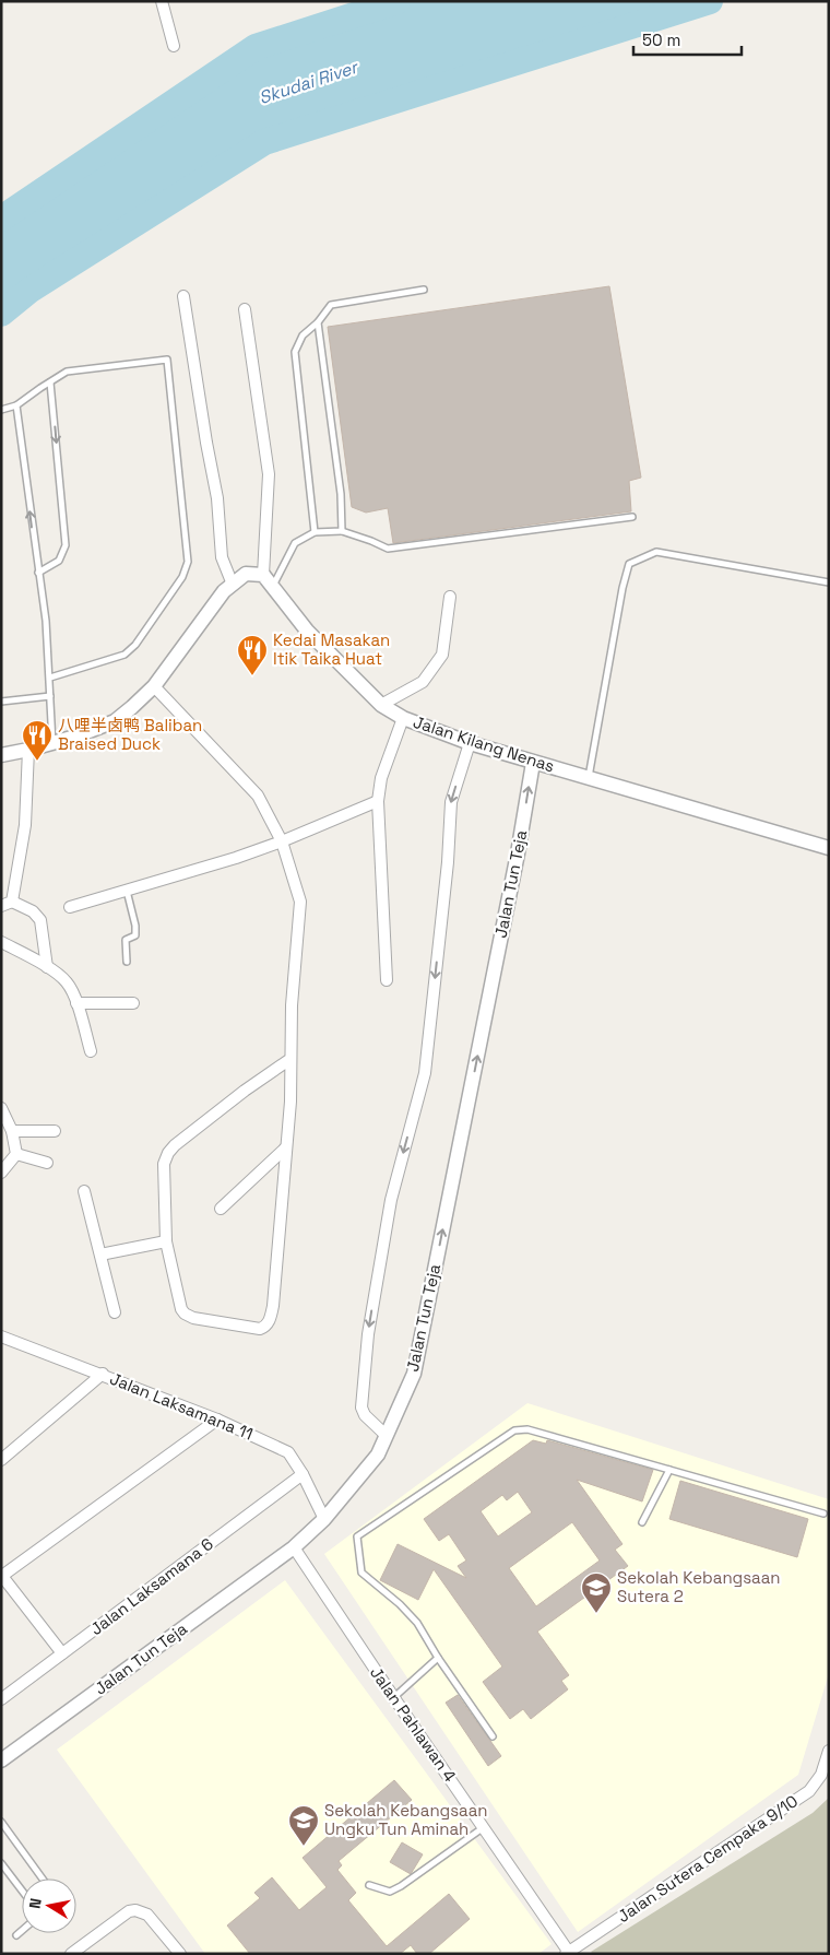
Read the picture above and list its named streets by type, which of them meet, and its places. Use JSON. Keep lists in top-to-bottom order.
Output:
{
  "streets": {
    "street": [
      "Jalan Kilang Nenas",
      "Jalan Tun Teja",
      "Jalan Laksamana 11",
      "Jalan Laksamana 6",
      "Jalan Pahlawan 4",
      "Jalan Sutera Cempaka 9/10"
    ]
  },
  "crossings": [
    ["Jalan Kilang Nenas", "Jalan Tun Teja"],
    ["Jalan Tun Teja", "Jalan Laksamana 11"],
    ["Jalan Tun Teja", "Jalan Pahlawan 4"],
    ["Jalan Laksamana 11", "Jalan Laksamana 6"],
    ["Jalan Pahlawan 4", "Jalan Sutera Cempaka 9/10"]
  ],
  "water": ["Skudai River"],
  "places": {
    "restaurant": ["Kedai Masakan Itik Taika Huat", "八哩半卤鸭 Baliban Braised Duck"],
    "school or university": ["Sekolah Kebangsaan Sutera 2", "Sekolah Kebangsaan Ungku Tun Aminah"]
  },
  "scale_bar": "50 m",
  "north": "left"
}
